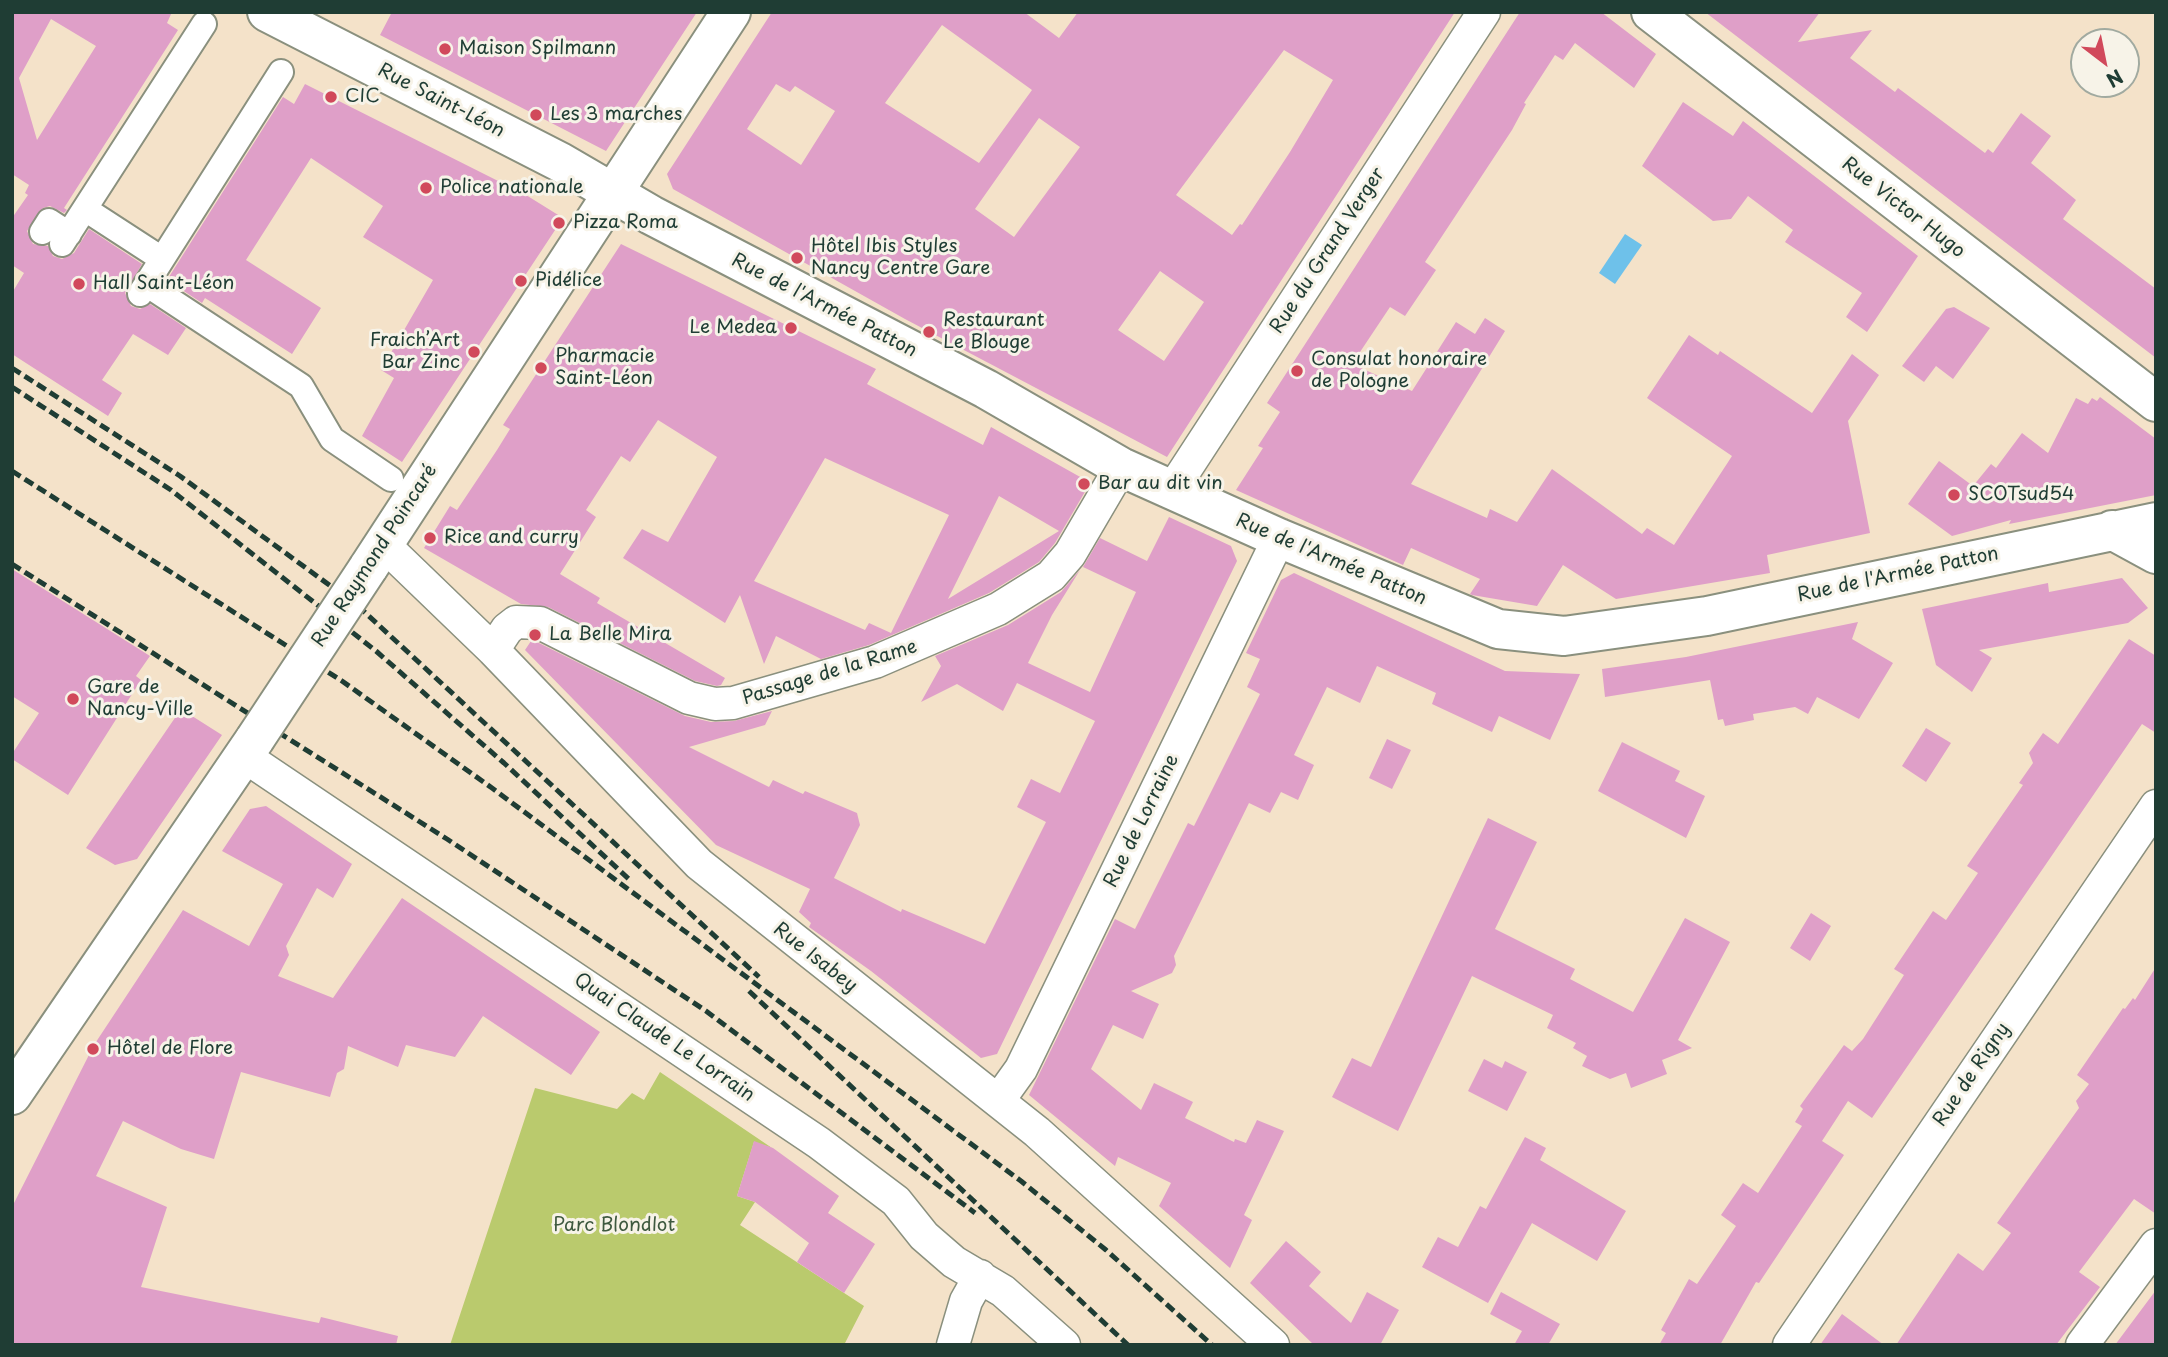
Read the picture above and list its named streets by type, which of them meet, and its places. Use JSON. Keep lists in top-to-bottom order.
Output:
{
  "streets": {
    "main road": [
      "Rue Saint-Léon",
      "Rue Victor Hugo",
      "Rue de l'Armée Patton",
      "Rue Raymond Poincaré"
    ],
    "street": [
      "Rue du Grand Verger",
      "Passage de la Rame",
      "Rue de Lorraine",
      "Rue Isabey",
      "Quai Claude Le Lorrain",
      "Rue de Rigny"
    ]
  },
  "crossings": [
    ["Rue Saint-Léon", "Rue de l'Armée Patton"],
    ["Rue Saint-Léon", "Rue Raymond Poincaré"],
    ["Rue du Grand Verger", "Rue de l'Armée Patton"],
    ["Rue de l'Armée Patton", "Rue Raymond Poincaré"],
    ["Rue de l'Armée Patton", "Passage de la Rame"],
    ["Rue de l'Armée Patton", "Rue de Lorraine"],
    ["Rue Raymond Poincaré", "Rue Isabey"],
    ["Rue Raymond Poincaré", "Quai Claude Le Lorrain"],
    ["Passage de la Rame", "Rue Isabey"],
    ["Rue de Lorraine", "Rue Isabey"]
  ],
  "parks": ["Parc Blondlot"],
  "places": [
    "Maison Spilmann",
    "CIC",
    "Les 3 marches",
    "Police nationale",
    "Pizza Roma",
    "Hôtel Ibis Styles Nancy Centre Gare",
    "Pidélice",
    "Hall Saint-Léon",
    "Le Medea",
    "Restaurant Le Blouge",
    "Fraich’Art Bar Zinc",
    "Pharmacie Saint-Léon",
    "Consulat honoraire de Pologne",
    "Bar au dit vin",
    "SCOTsud54",
    "Rice and curry",
    "La Belle Mira",
    "Gare de Nancy-Ville",
    "Hôtel de Flore"
  ],
  "north": "bottom right"
}
